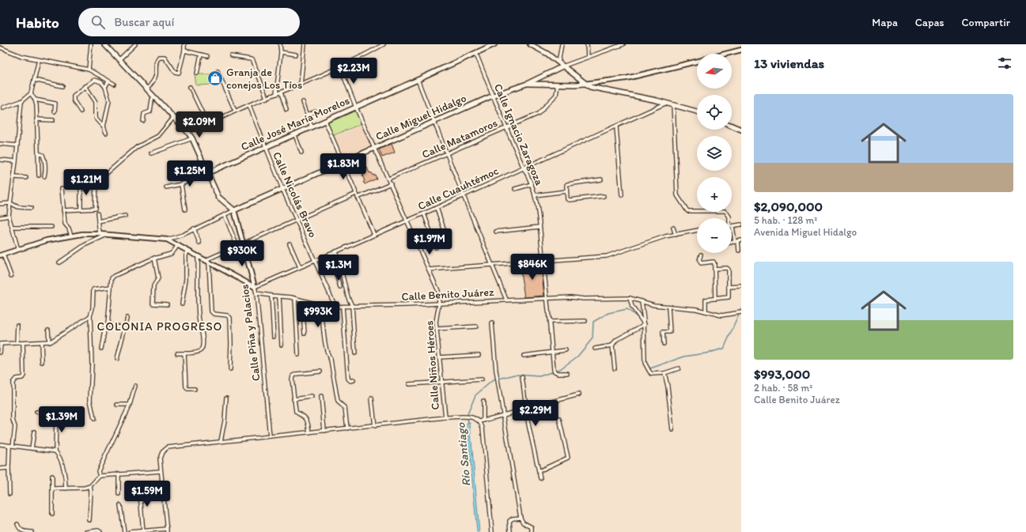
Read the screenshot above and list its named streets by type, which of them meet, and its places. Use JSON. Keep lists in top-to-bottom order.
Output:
{
  "streets": {
    "main road": ["Calle Miguel Hidalgo", "Calle José María Morelos"],
    "street": [
      "Calle Ignacio Zaragoza",
      "Calle Matamoros",
      "Calle Cuauhtémoc",
      "Calle Nicolás Bravo",
      "Calle Benito Juárez",
      "Calle Piña y Palacios",
      "Calle Niños Héroes"
    ]
  },
  "crossings": [
    ["Calle Miguel Hidalgo", "Calle Ignacio Zaragoza"],
    ["Calle Miguel Hidalgo", "Calle Matamoros"],
    ["Calle Miguel Hidalgo", "Calle Nicolás Bravo"],
    ["Calle Miguel Hidalgo", "Calle Piña y Palacios"],
    ["Calle Miguel Hidalgo", "Calle Niños Héroes"],
    ["Calle José María Morelos", "Calle Ignacio Zaragoza"],
    ["Calle José María Morelos", "Calle Nicolás Bravo"],
    ["Calle José María Morelos", "Calle Niños Héroes"],
    ["Calle Ignacio Zaragoza", "Calle Matamoros"],
    ["Calle Ignacio Zaragoza", "Calle Cuauhtémoc"],
    ["Calle Ignacio Zaragoza", "Calle Benito Juárez"],
    ["Calle Matamoros", "Calle Niños Héroes"],
    ["Calle Cuauhtémoc", "Calle Nicolás Bravo"],
    ["Calle Cuauhtémoc", "Calle Piña y Palacios"],
    ["Calle Cuauhtémoc", "Calle Niños Héroes"],
    ["Calle Nicolás Bravo", "Calle Benito Juárez"],
    ["Calle Benito Juárez", "Calle Piña y Palacios"],
    ["Calle Benito Juárez", "Calle Niños Héroes"]
  ],
  "districts": ["COLONIA PROGRESO"],
  "water": ["Río Santiago"],
  "places": {
    "shop": ["Granja de conejos Los Tíos"]
  },
  "north": "left",
  "page": {
    "header": "Habito",
    "search": "Buscar aquí",
    "nav": ["Mapa", "Capas", "Compartir"],
    "heading": "13 viviendas",
    "map_buttons": ["+", "−"],
    "price": [
      "$2.23M",
      "$2.09M",
      "$1.83M",
      "$1.25M",
      "$1.21M",
      "$1.97M",
      "$930K",
      "$846K",
      "$1.3M",
      "$993K",
      "$2.29M",
      "$1.39M",
      "$1.59M"
    ],
    "list": [
      {
        "name": "$2,090,000",
        "note": "5 hab. · 128 m² · Avenida Miguel Hidalgo"
      },
      {
        "name": "$993,000",
        "note": "2 hab. · 58 m² · Calle Benito Juárez"
      }
    ]
  }
}
